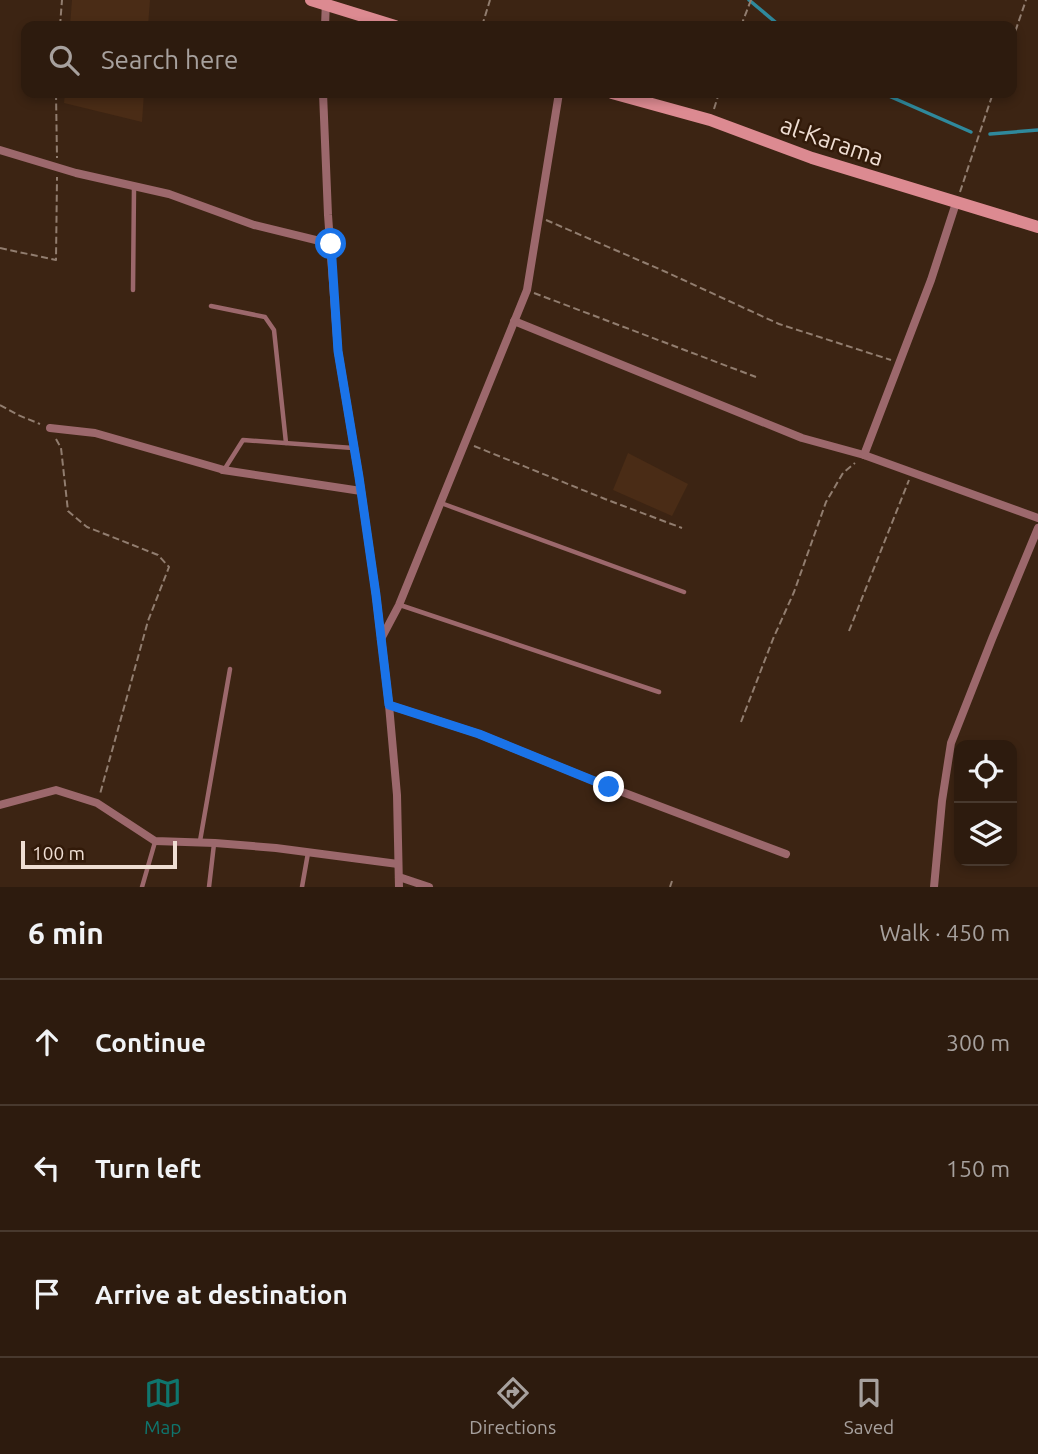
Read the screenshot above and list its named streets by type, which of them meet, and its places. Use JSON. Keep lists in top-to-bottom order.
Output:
{
  "streets": {
    "main road": ["al-Karama"]
  },
  "scale_bar": "100 m",
  "page": {
    "search": "Search here",
    "scale": "100 m",
    "heading": ["6 min", "Walk · 450 m"],
    "list": [
      ["Continue", "300 m"],
      ["Turn left", "150 m"],
      "Arrive at destination"
    ],
    "nav": ["Map", "Directions", "Saved"]
  }
}
